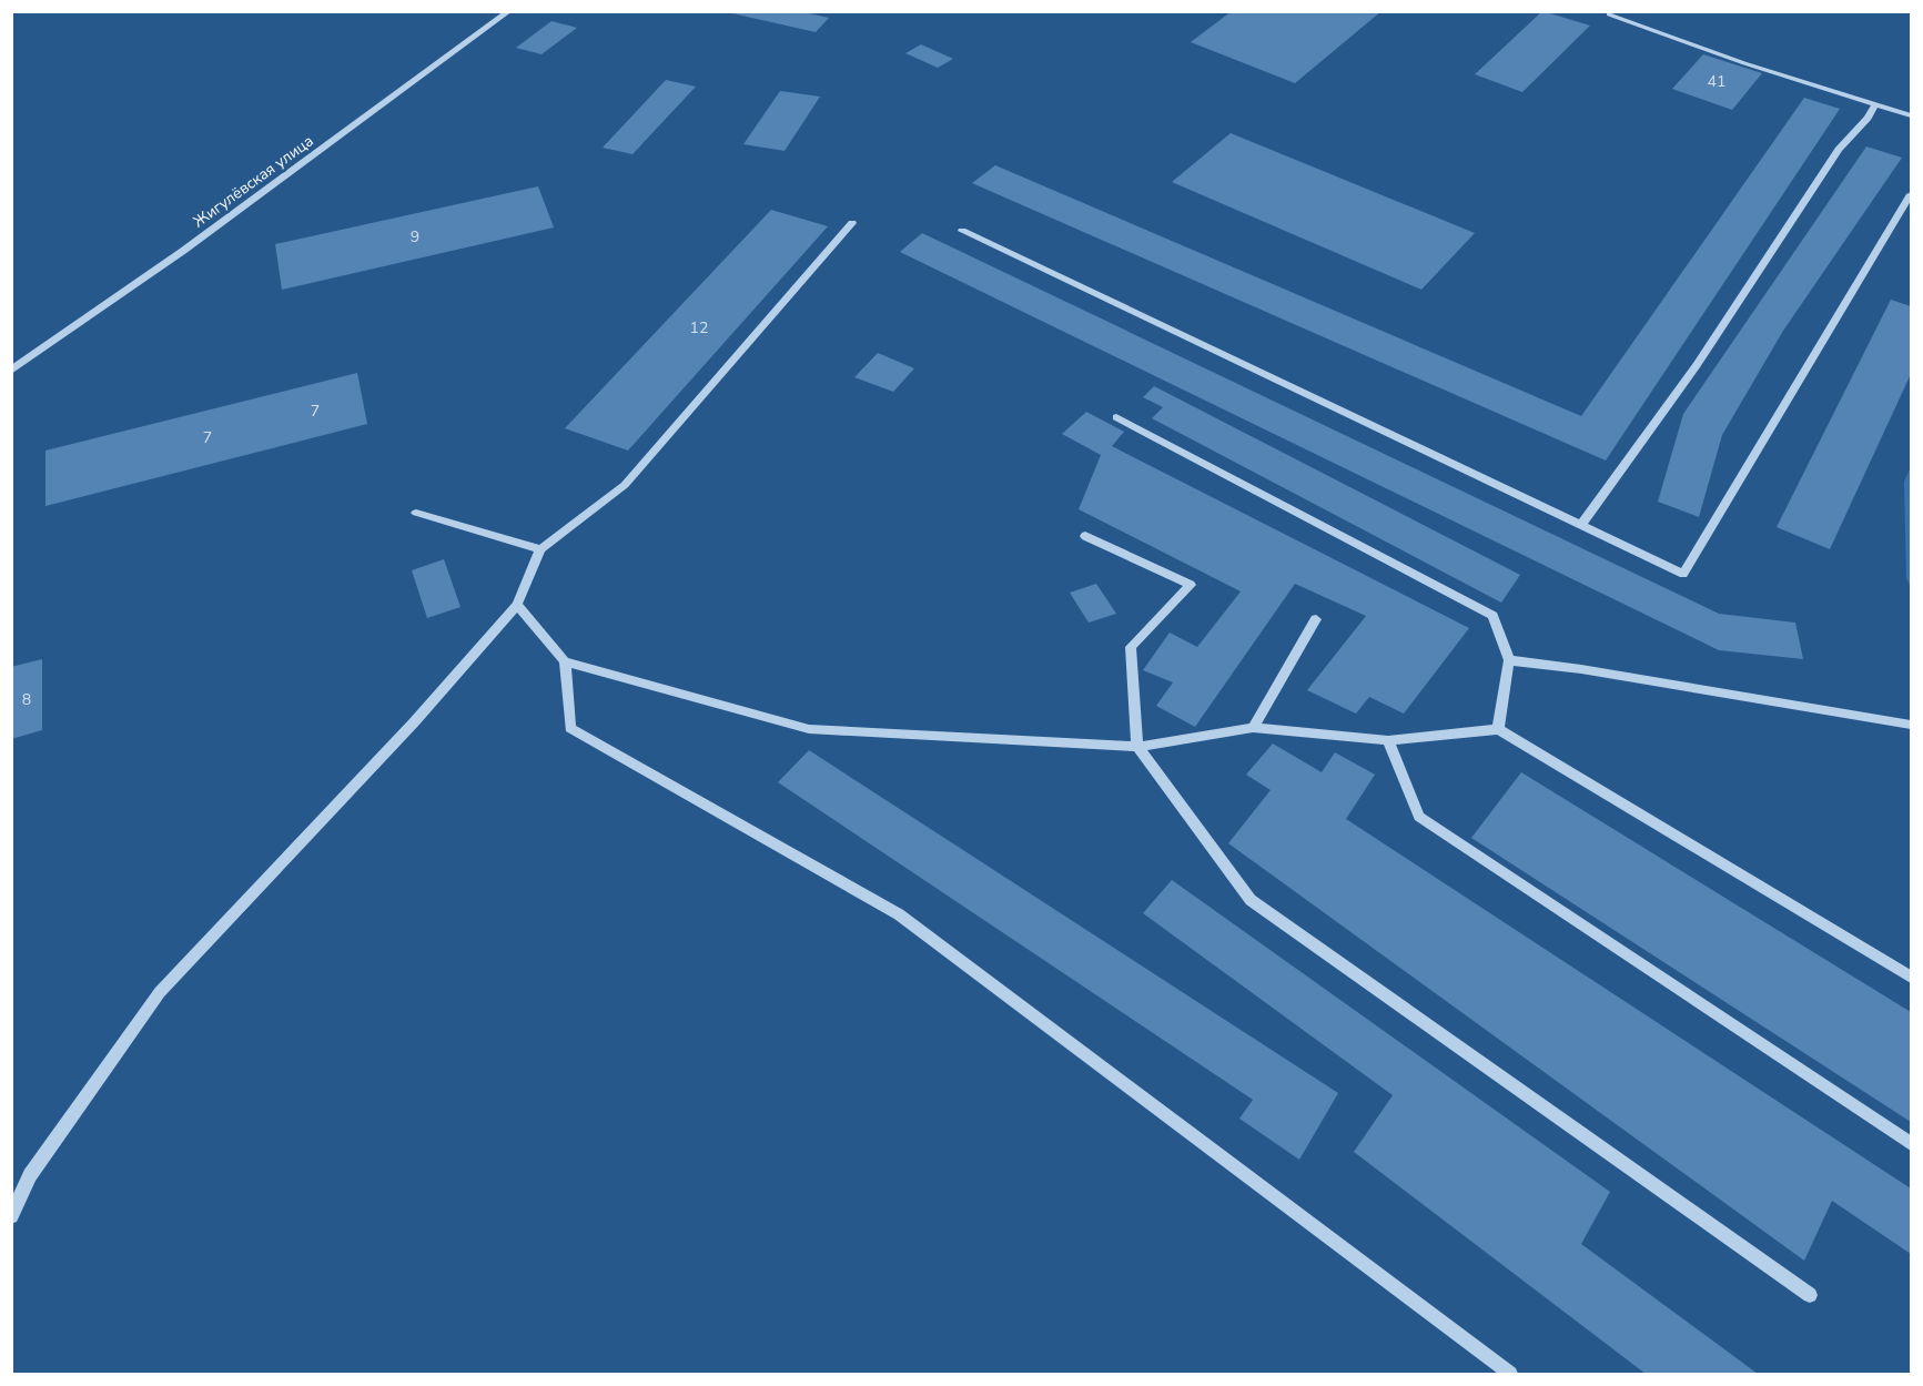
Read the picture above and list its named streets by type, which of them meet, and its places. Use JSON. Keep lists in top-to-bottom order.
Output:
{
  "streets": {
    "street": ["Жигулёвская улица"]
  },
  "house_numbers": [
    "41",
    "9",
    "12",
    "7",
    "7",
    "8"
  ]
}
